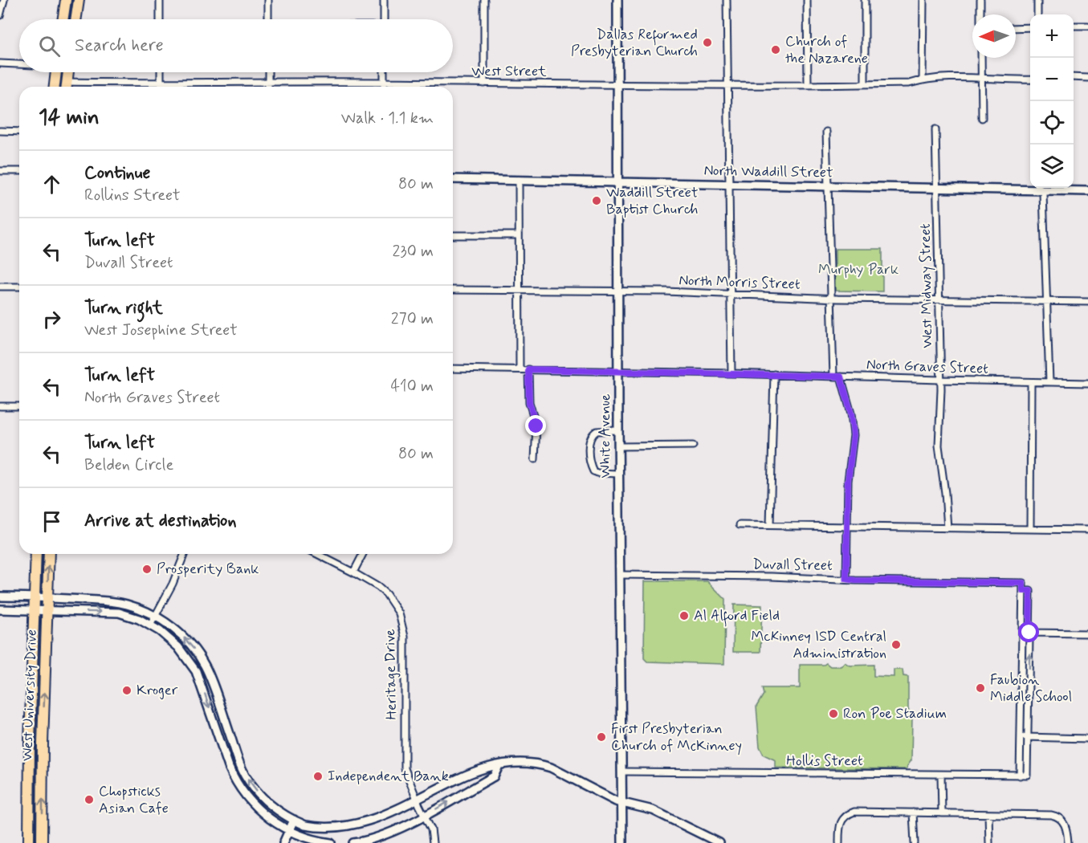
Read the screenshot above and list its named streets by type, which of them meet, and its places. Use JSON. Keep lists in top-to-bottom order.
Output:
{
  "streets": {
    "highway": ["West University Drive"],
    "street": [
      "West Street",
      "North Waddill Street",
      "North Morris Street",
      "West Midway Street",
      "North Graves Street",
      "White Avenue",
      "Duvall Street",
      "Heritage Drive",
      "Hollis Street"
    ]
  },
  "crossings": [
    ["West Street", "White Avenue"],
    ["North Waddill Street", "West Midway Street"],
    ["North Waddill Street", "White Avenue"],
    ["North Morris Street", "West Midway Street"],
    ["North Morris Street", "White Avenue"],
    ["West Midway Street", "North Graves Street"],
    ["North Graves Street", "White Avenue"],
    ["White Avenue", "Duvall Street"],
    ["White Avenue", "Hollis Street"]
  ],
  "parks": ["Murphy Park"],
  "places": [
    "Dallas Reformed Presbyterian Church",
    "Church of the Nazarene",
    "Waddill Street Baptist Church",
    "Prosperity Bank",
    "Al Alford Field",
    "McKinney ISD Central Administration",
    "Faubion Middle School",
    "Kroger",
    "Ron Poe Stadium",
    "First Presbyterian Church of McKinney",
    "Independent Bank",
    "Chopsticks Asian Cafe"
  ],
  "north": "left",
  "page": {
    "map_buttons": ["+", "−"],
    "search": "Search here",
    "heading": ["14 min", "Walk · 1.1 km"],
    "list": [
      ["Continue", "Rollins Street", "80 m"],
      ["Turn left", "Duvall Street", "230 m"],
      ["Turn right", "West Josephine Street", "270 m"],
      ["Turn left", "North Graves Street", "410 m"],
      ["Turn left", "Belden Circle", "80 m"],
      "Arrive at destination"
    ]
  }
}
